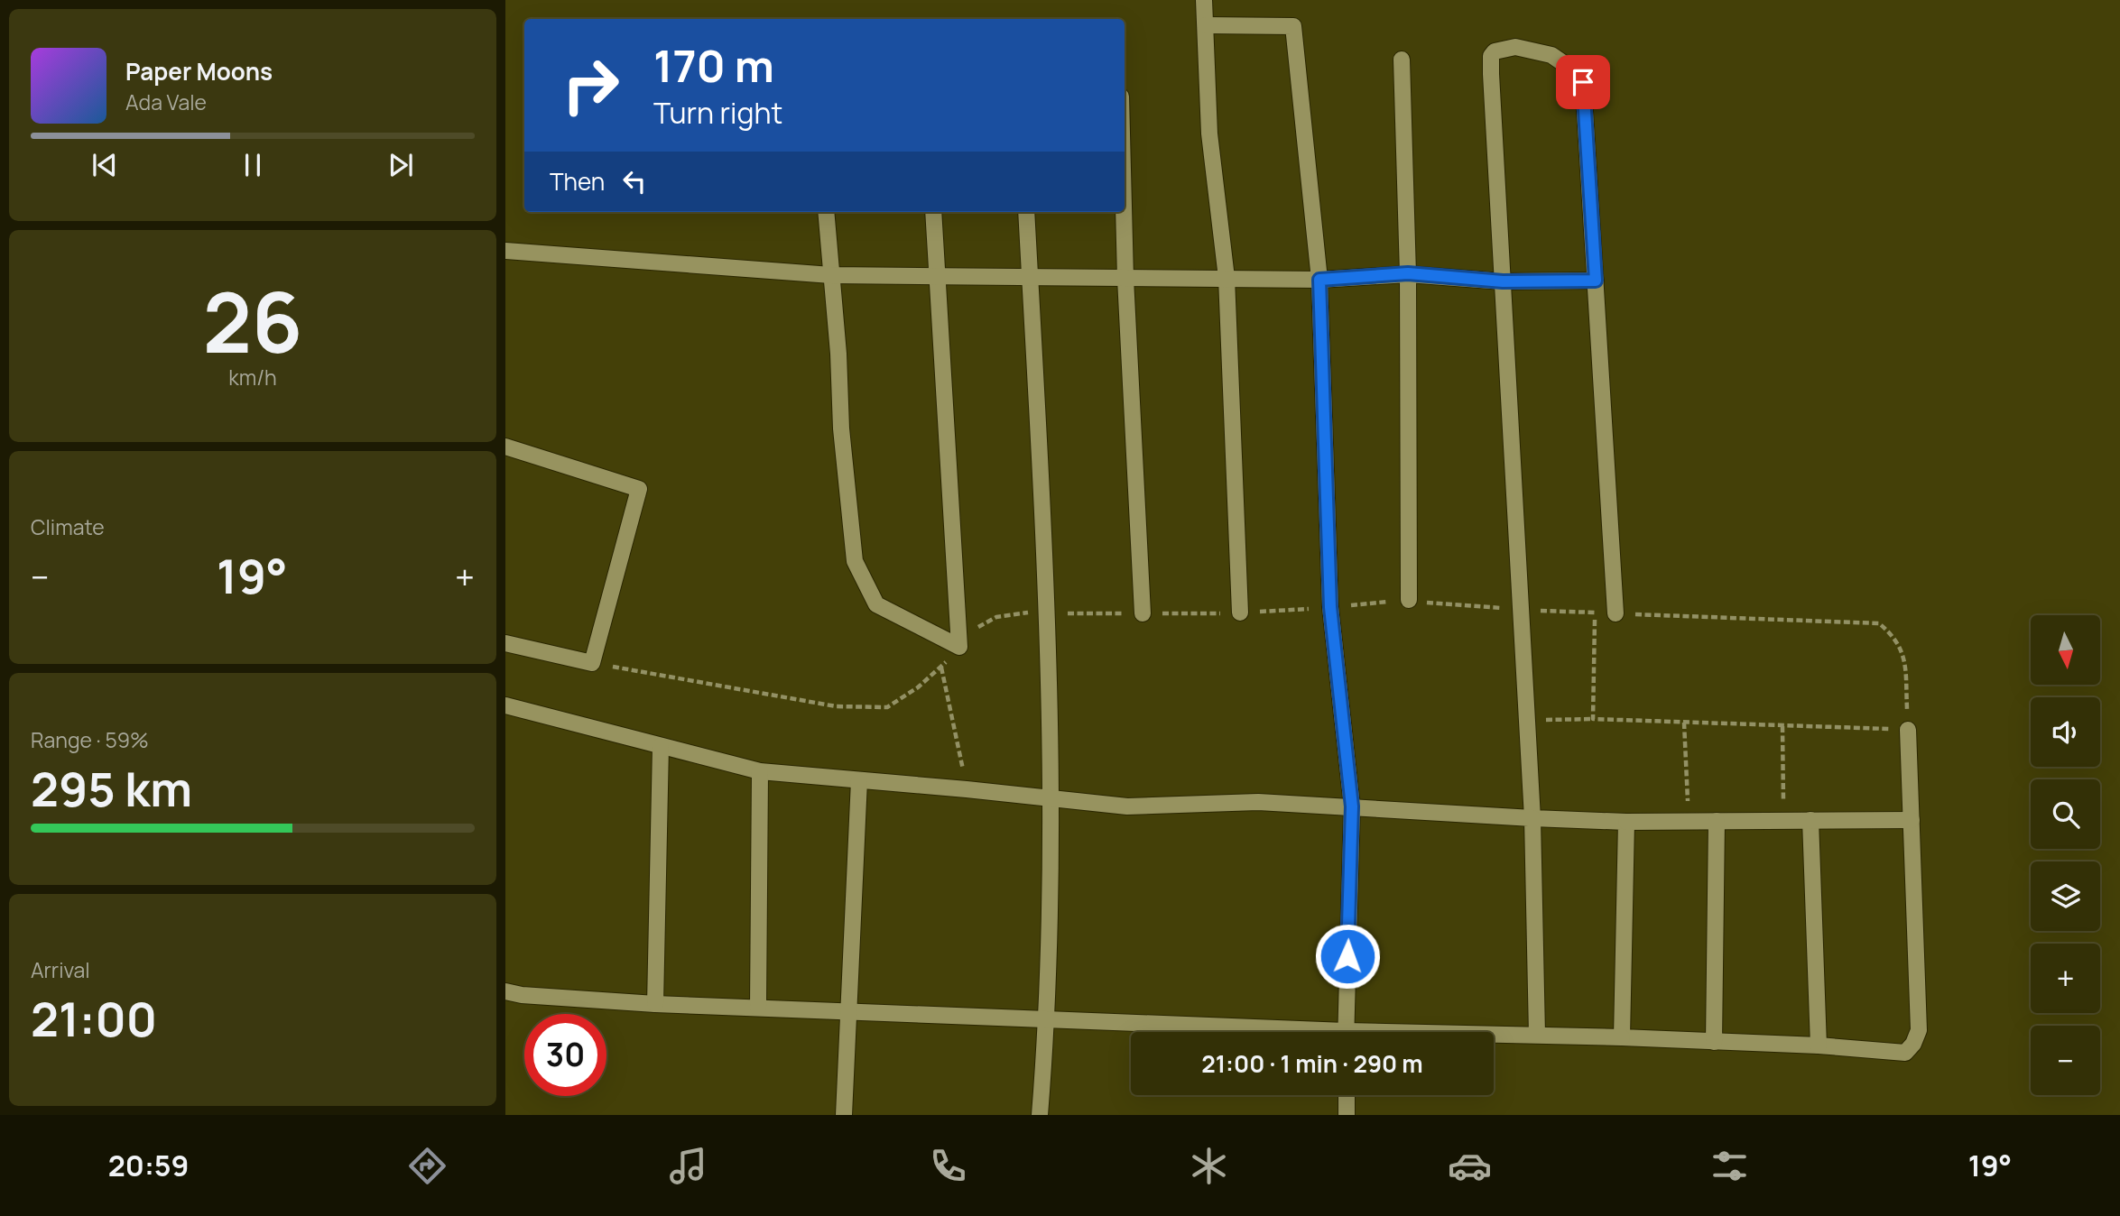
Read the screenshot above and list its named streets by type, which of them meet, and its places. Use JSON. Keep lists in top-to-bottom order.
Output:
{
  "north": "bottom",
  "page": {
    "turn": ["170 m", "Turn right"],
    "song": ["Paper Moons", "Ada Vale"],
    "then": "Then",
    "tile": [
      ["26", "km/h"],
      "Climate",
      ["Range · 59%", "295 km"],
      ["Arrival", "21:00"]
    ],
    "heat": ["−", "19°", "+"],
    "map_buttons": ["+", "−"],
    "limit": "30",
    "trip": "21:00 · 1 min · 290 m",
    "tabs": ["20:59", "19°"]
  }
}
